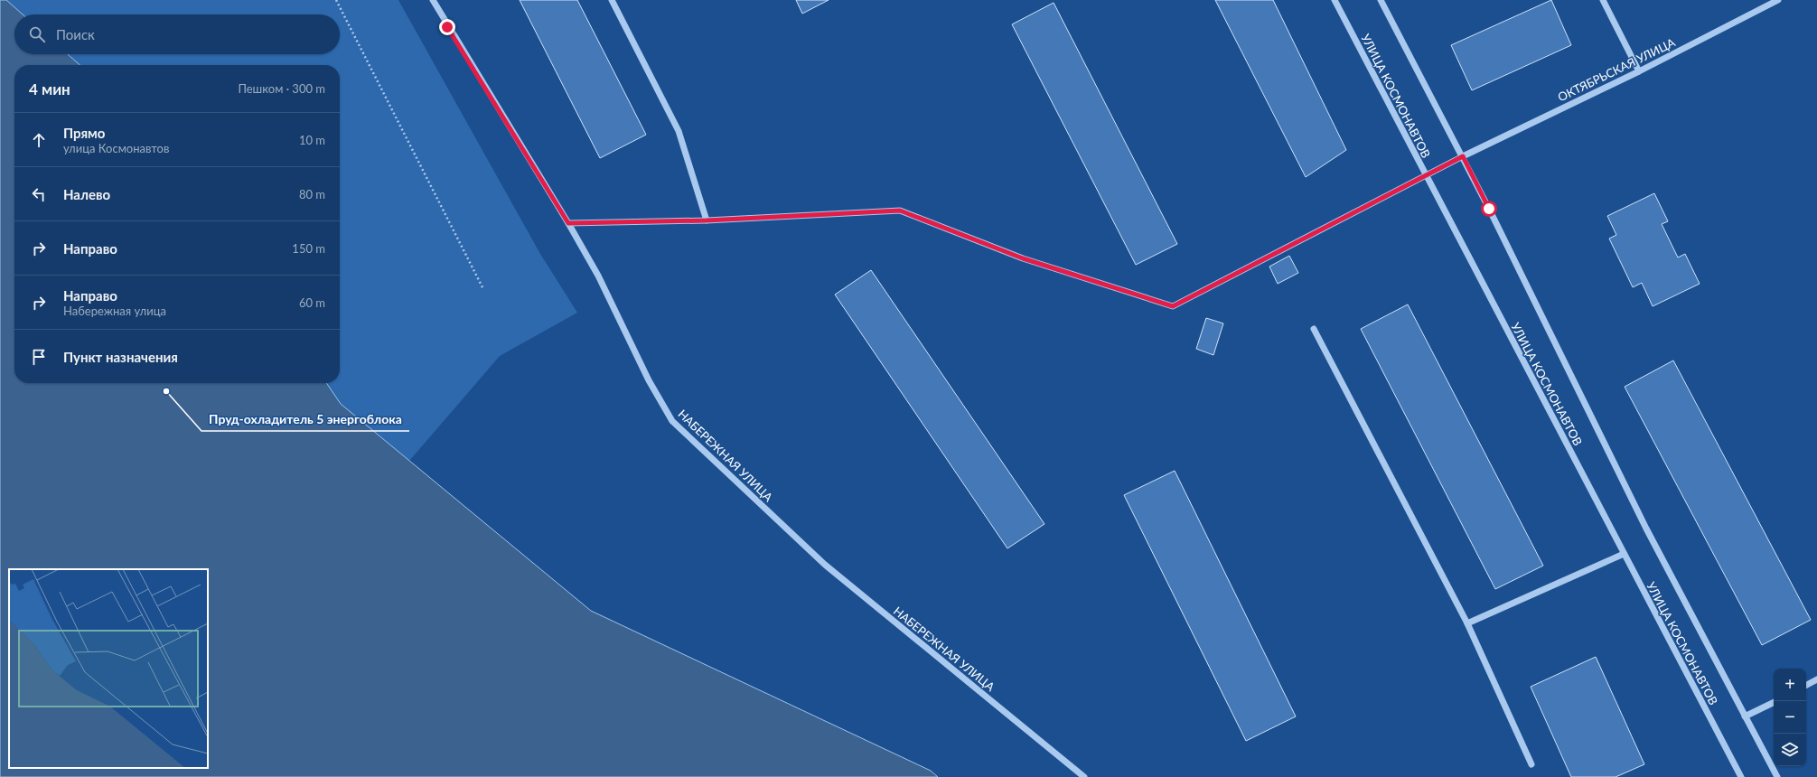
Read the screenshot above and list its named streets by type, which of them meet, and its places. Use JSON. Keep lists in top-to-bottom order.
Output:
{
  "streets": {
    "street": ["ОКТЯБРЬСКАЯ УЛИЦА", "УЛИЦА КОСМОНАВТОВ", "НАБЕРЕЖНАЯ УЛИЦА"]
  },
  "crossings": [
    ["ОКТЯБРЬСКАЯ УЛИЦА", "УЛИЦА КОСМОНАВТОВ"],
    ["ОКТЯБРЬСКАЯ УЛИЦА", "НАБЕРЕЖНАЯ УЛИЦА"]
  ],
  "places": ["Пруд-охладитель 5 энергоблока"],
  "page": {
    "search": "Поиск",
    "heading": ["4 мин", "Пешком · 300 m"],
    "list": [
      ["Прямо", "улица Космонавтов", "10 m"],
      ["Налево", "80 m"],
      ["Направо", "150 m"],
      ["Направо", "Набережная улица", "60 m"],
      "Пункт назначения"
    ],
    "map_buttons": ["+", "−"]
  }
}
